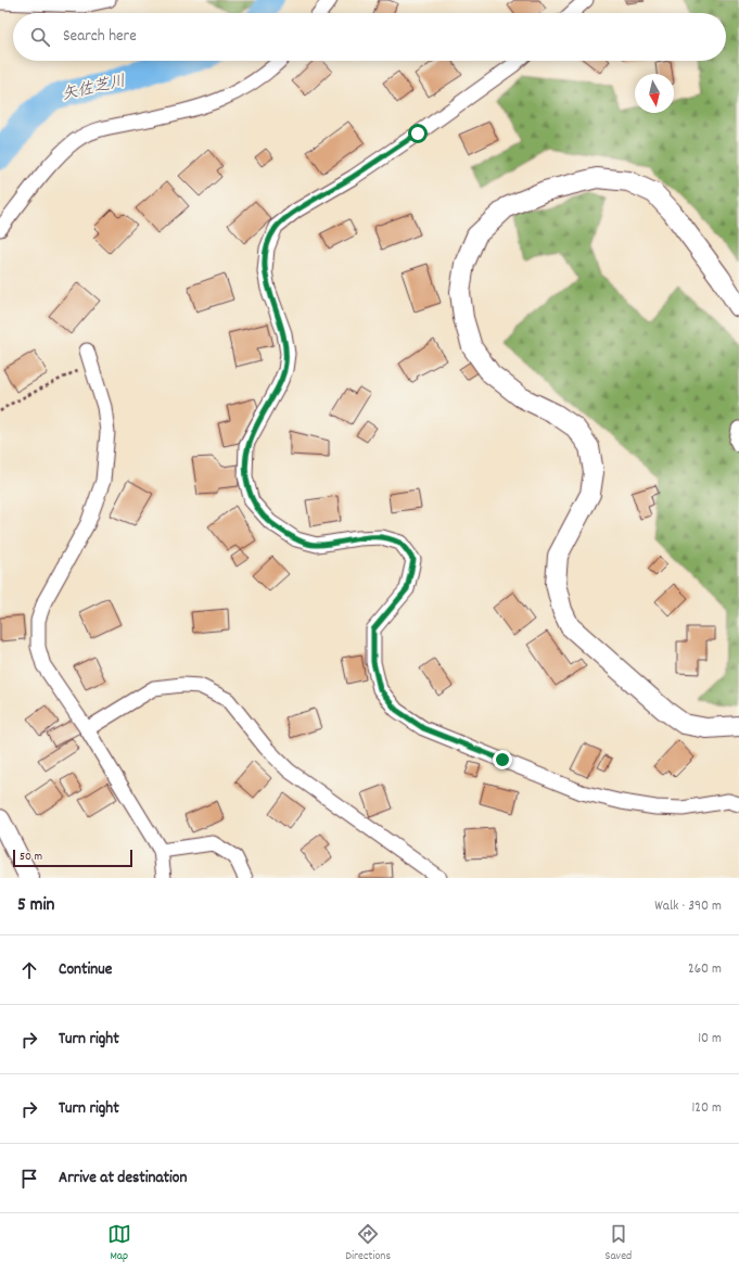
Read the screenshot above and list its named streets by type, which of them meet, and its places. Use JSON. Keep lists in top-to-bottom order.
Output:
{
  "water": ["矢佐芝川"],
  "scale_bar": "50 m",
  "north": "bottom",
  "page": {
    "search": "Search here",
    "scale": "50 m",
    "heading": ["5 min", "Walk · 390 m"],
    "list": [
      ["Continue", "260 m"],
      ["Turn right", "10 m"],
      ["Turn right", "120 m"],
      "Arrive at destination"
    ],
    "nav": ["Map", "Directions", "Saved"]
  }
}
